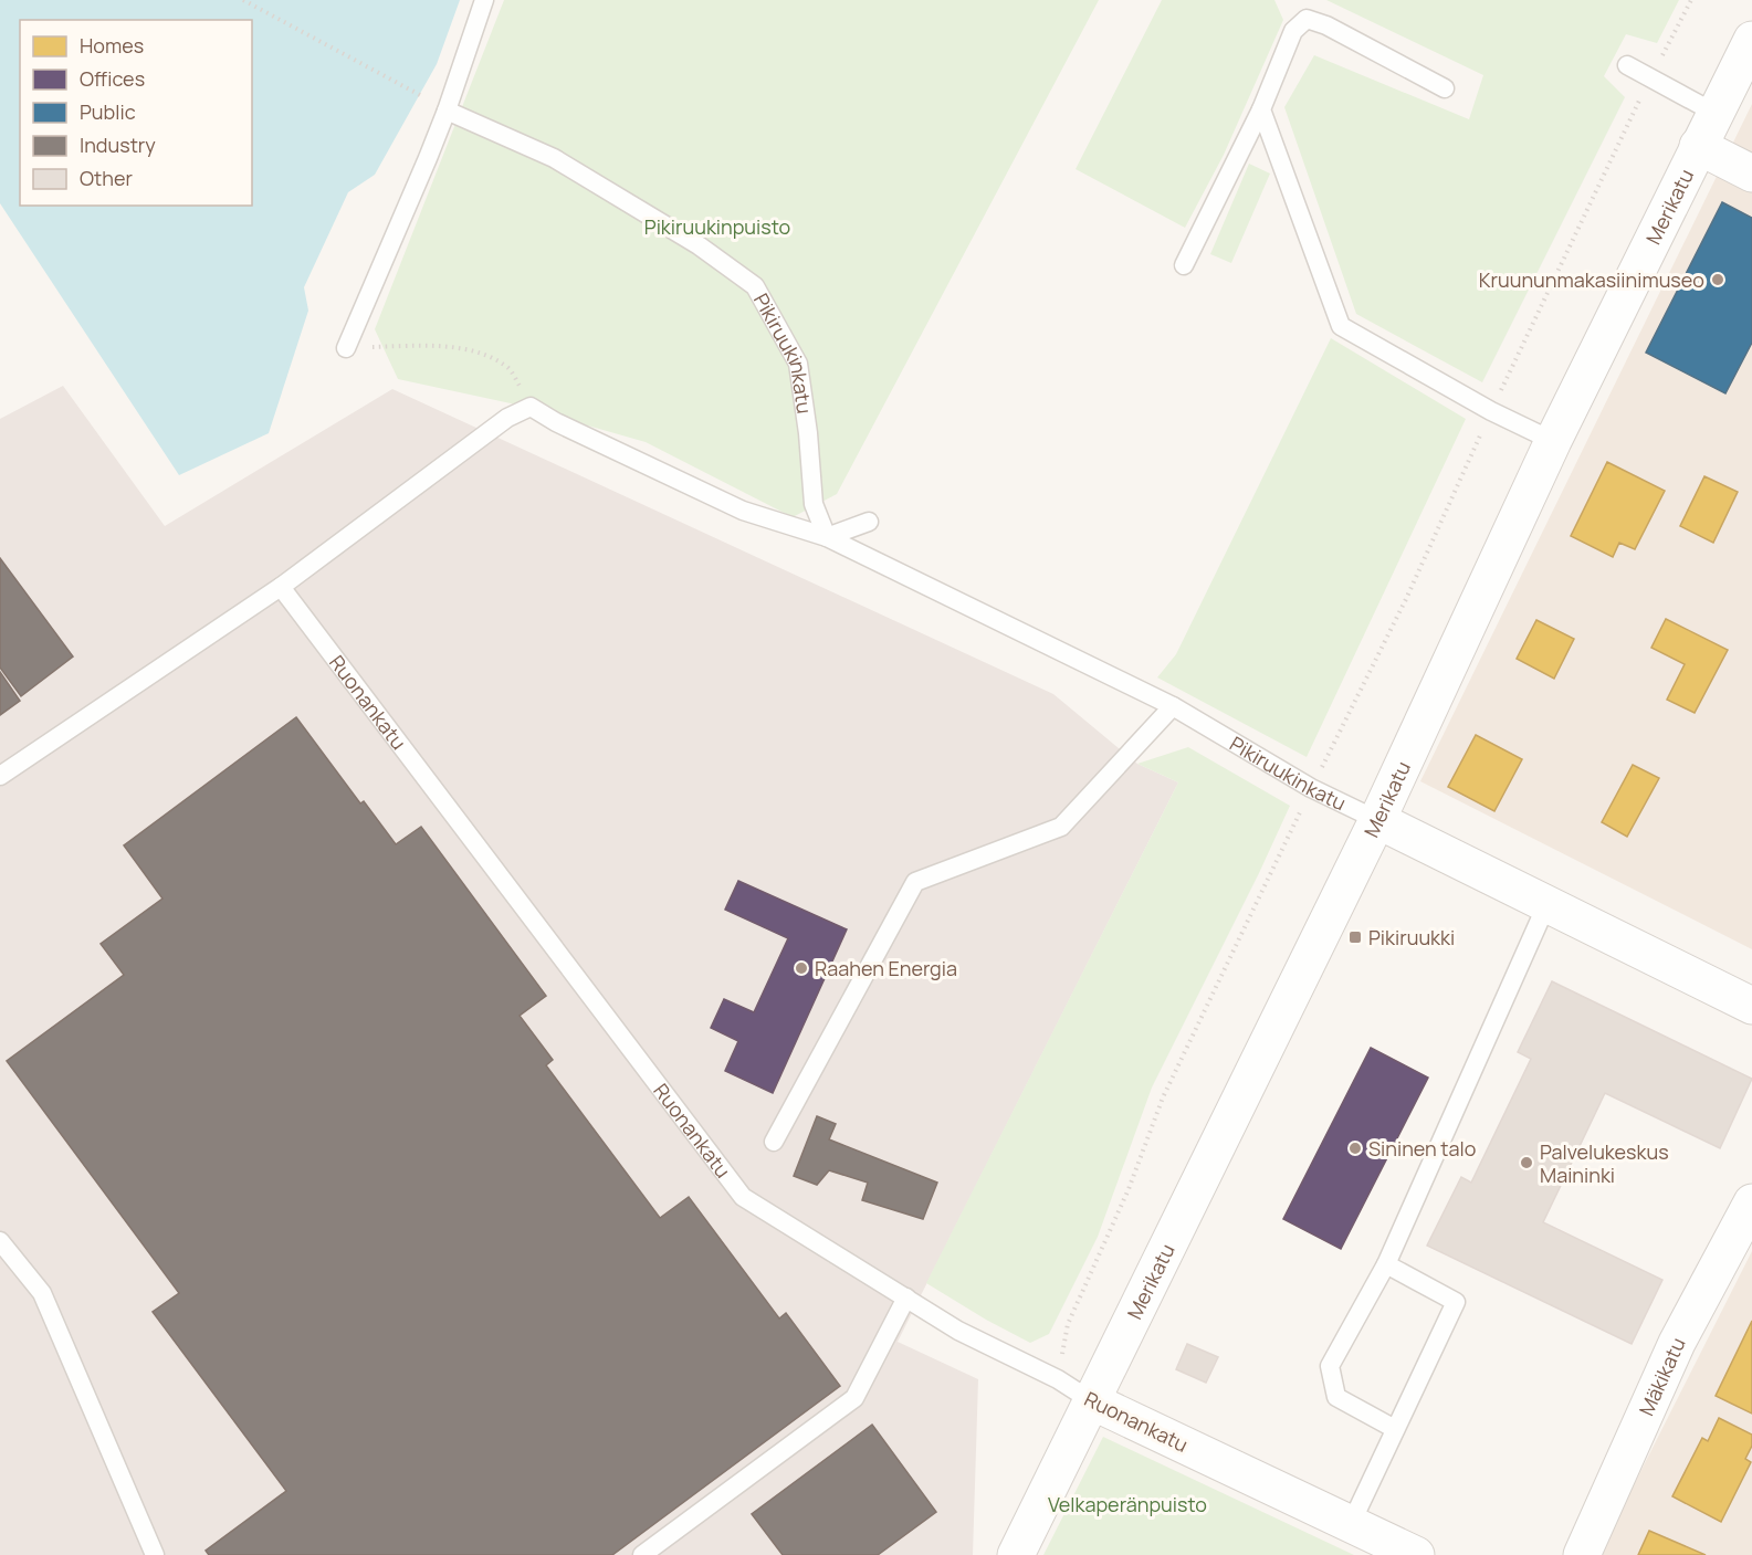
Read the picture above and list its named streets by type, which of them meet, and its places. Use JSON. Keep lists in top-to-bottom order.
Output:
{
  "streets": {
    "street": [
      "Merikatu",
      "Pikiruukinkatu",
      "Ruonankatu",
      "Mäkikatu"
    ]
  },
  "crossings": [
    ["Merikatu", "Pikiruukinkatu"],
    ["Merikatu", "Ruonankatu"]
  ],
  "parks": ["Pikiruukinpuisto", "Velkaperänpuisto"],
  "places": {
    "other": [
      "Kruununmakasiinimuseo",
      "Raahen Energia",
      "Sininen talo",
      "Palvelukeskus Maininki"
    ],
    "transit": ["Pikiruukki"]
  },
  "legend": [
    "Homes",
    "Offices",
    "Public",
    "Industry",
    "Other"
  ]
}
